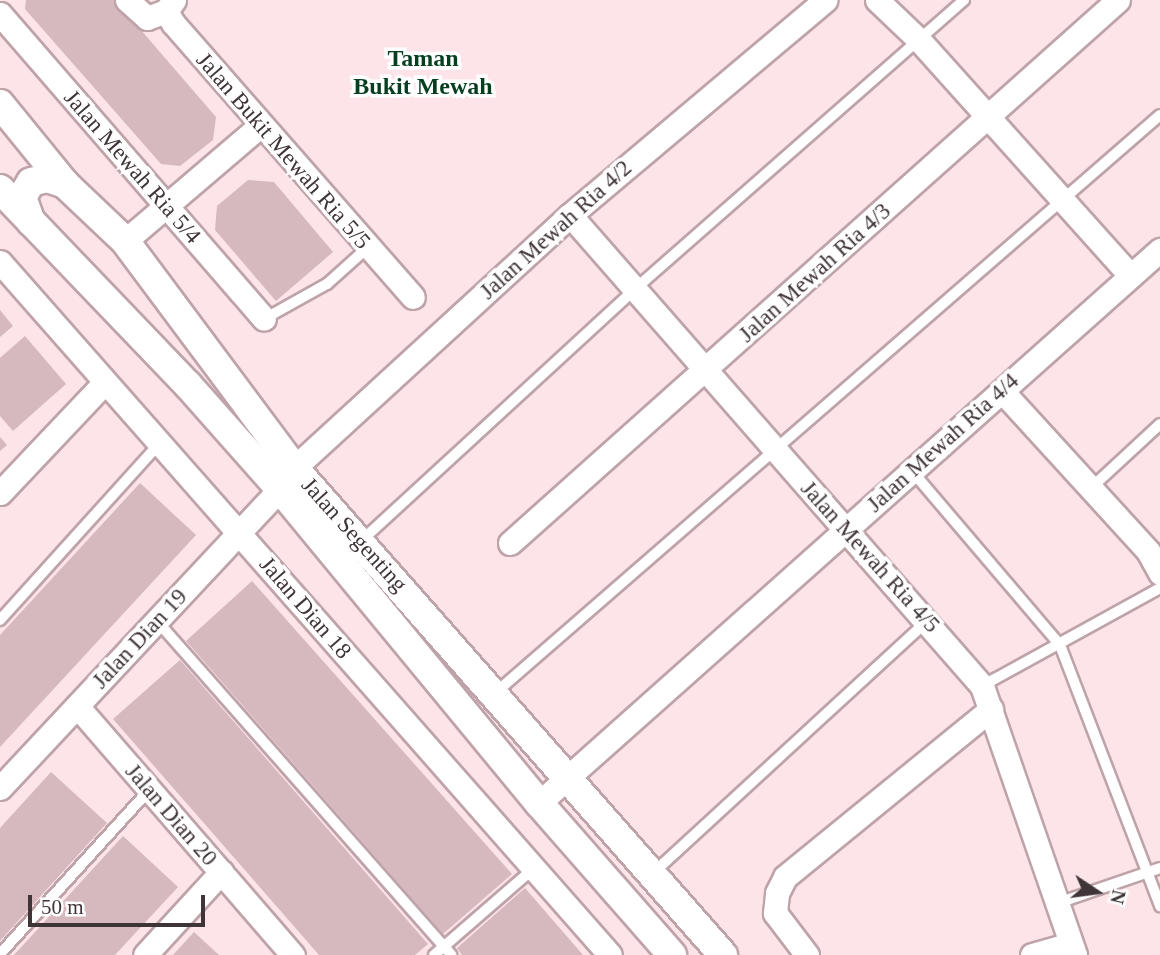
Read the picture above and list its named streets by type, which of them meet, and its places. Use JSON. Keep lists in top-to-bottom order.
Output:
{
  "streets": {
    "street": [
      "Jalan Bukit Mewah Ria 5/5",
      "Jalan Mewah Ria 5/4",
      "Jalan Mewah Ria 4/2",
      "Jalan Mewah Ria 4/3",
      "Jalan Mewah Ria 4/4",
      "Jalan Segenting",
      "Jalan Mewah Ria 4/5",
      "Jalan Dian 18",
      "Jalan Dian 19",
      "Jalan Dian 20"
    ]
  },
  "crossings": [
    ["Jalan Mewah Ria 4/2", "Jalan Segenting"],
    ["Jalan Mewah Ria 4/2", "Jalan Mewah Ria 4/5"],
    ["Jalan Mewah Ria 4/2", "Jalan Dian 19"],
    ["Jalan Mewah Ria 4/3", "Jalan Mewah Ria 4/5"],
    ["Jalan Mewah Ria 4/4", "Jalan Segenting"],
    ["Jalan Mewah Ria 4/4", "Jalan Mewah Ria 4/5"],
    ["Jalan Segenting", "Jalan Dian 19"],
    ["Jalan Dian 18", "Jalan Dian 19"],
    ["Jalan Dian 19", "Jalan Dian 20"]
  ],
  "districts": ["Taman Bukit Mewah"],
  "scale_bar": "50 m",
  "north": "right"
}
